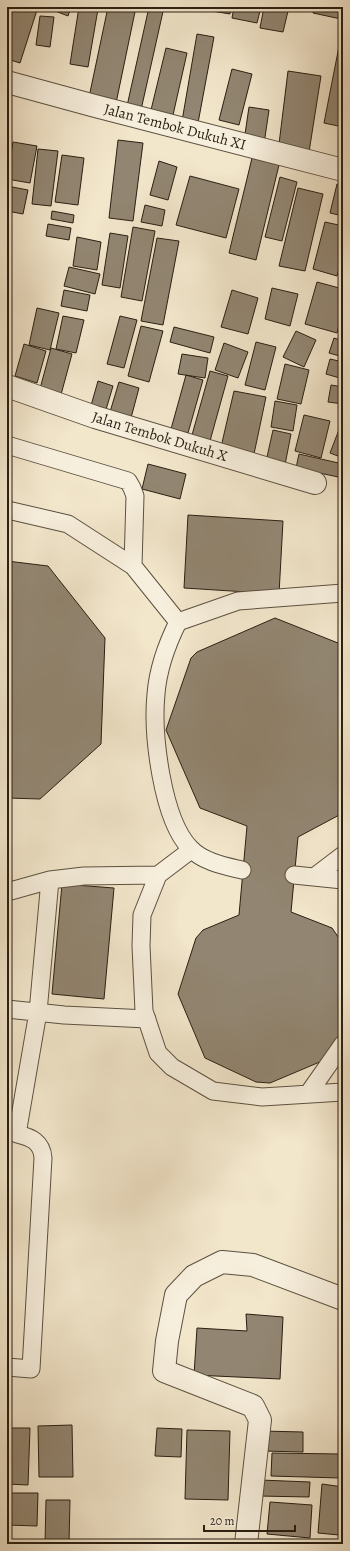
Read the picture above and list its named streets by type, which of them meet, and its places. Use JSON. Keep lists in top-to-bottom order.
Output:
{
  "streets": {
    "street": ["Jalan Tembok Dukuh XI", "Jalan Tembok Dukuh X"]
  },
  "scale_bar": "20 m"
}
